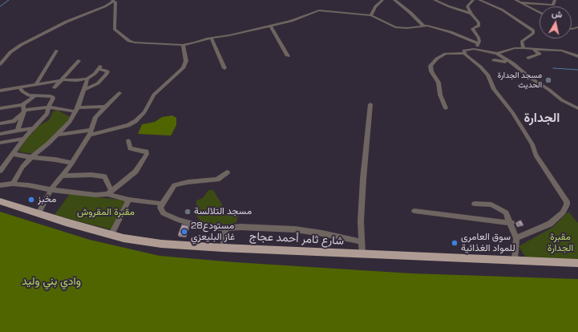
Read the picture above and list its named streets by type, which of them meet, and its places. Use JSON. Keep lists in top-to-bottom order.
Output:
{
  "streets": {
    "main road": ["شارع ثامر أحمد عجاج"]
  },
  "districts": ["الجدارة"],
  "parks": ["مقبرة المقروش", "مقبرة الجدارة", "وادي بني وليد"],
  "places": [
    "مسجد الجدارة الحديث",
    "مخبز",
    "مسجد التلالسة",
    "28مستودع غاز البليعزي",
    "سوق العامري للمواد الغذائية"
  ],
  "north": "top"
}
